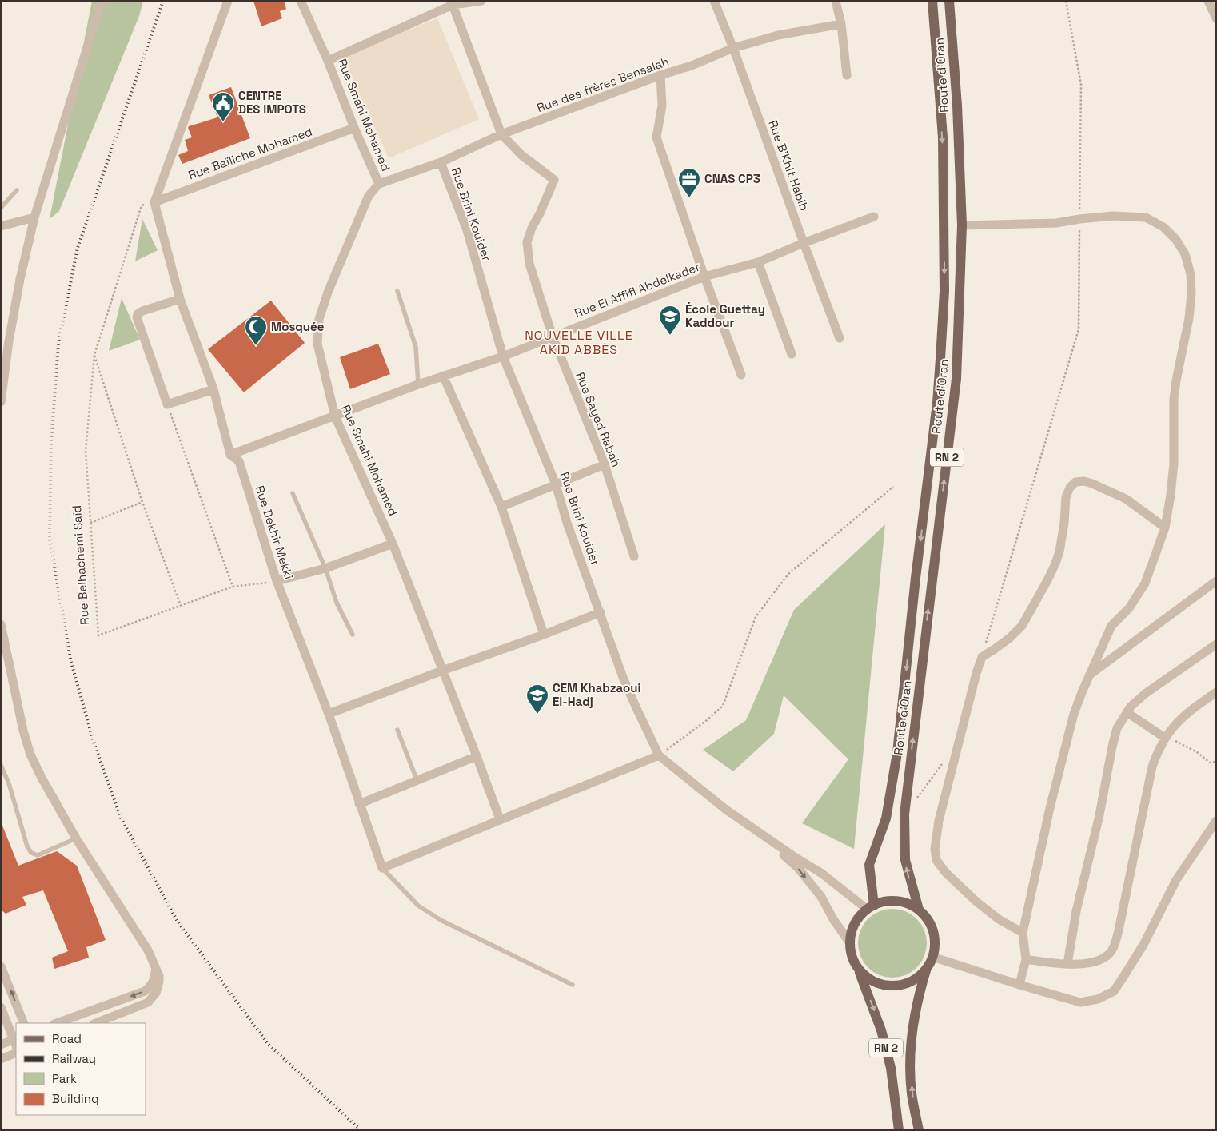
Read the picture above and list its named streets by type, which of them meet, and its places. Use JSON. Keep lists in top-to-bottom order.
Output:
{
  "streets": {
    "main road": ["Route d'Oran", "RN 2"],
    "street": [
      "Rue des frères Bensalah",
      "Rue Smahi Mohamed",
      "Rue Baïliche Mohamed",
      "Rue B'Khit Habib",
      "Rue Brini Kouider",
      "Rue El Affifi Abdelkader",
      "Rue Sayed Rabah",
      "Rue Dekhir Mekki"
    ],
    "path": ["Rue Belhachemi Saïd"]
  },
  "crossings": [
    ["Route d'Oran", "RN 2"],
    ["Rue des frères Bensalah", "Rue Smahi Mohamed"],
    ["Rue des frères Bensalah", "Rue B'Khit Habib"],
    ["Rue des frères Bensalah", "Rue Brini Kouider"],
    ["Rue des frères Bensalah", "Rue Sayed Rabah"],
    ["Rue Smahi Mohamed", "Rue Baïliche Mohamed"],
    ["Rue Smahi Mohamed", "Rue El Affifi Abdelkader"],
    ["Rue Baïliche Mohamed", "Rue Dekhir Mekki"],
    ["Rue Baïliche Mohamed", "Rue Belhachemi Saïd"],
    ["Rue B'Khit Habib", "Rue El Affifi Abdelkader"],
    ["Rue Brini Kouider", "Rue El Affifi Abdelkader"],
    ["Rue El Affifi Abdelkader", "Rue Sayed Rabah"],
    ["Rue El Affifi Abdelkader", "Rue Dekhir Mekki"],
    ["Rue Dekhir Mekki", "Rue Belhachemi Saïd"]
  ],
  "districts": ["NOUVELLE VILLE AKID ABBÈS"],
  "places": {
    "public building": ["CENTRE DES IMPOTS"],
    "office": ["CNAS CP3"],
    "school or university": ["École Guettay Kaddour", "CEM Khabzaoui El-Hadj"],
    "mosque": ["Mosquée"]
  },
  "legend": [
    "Road",
    "Railway",
    "Park",
    "Building"
  ]
}
